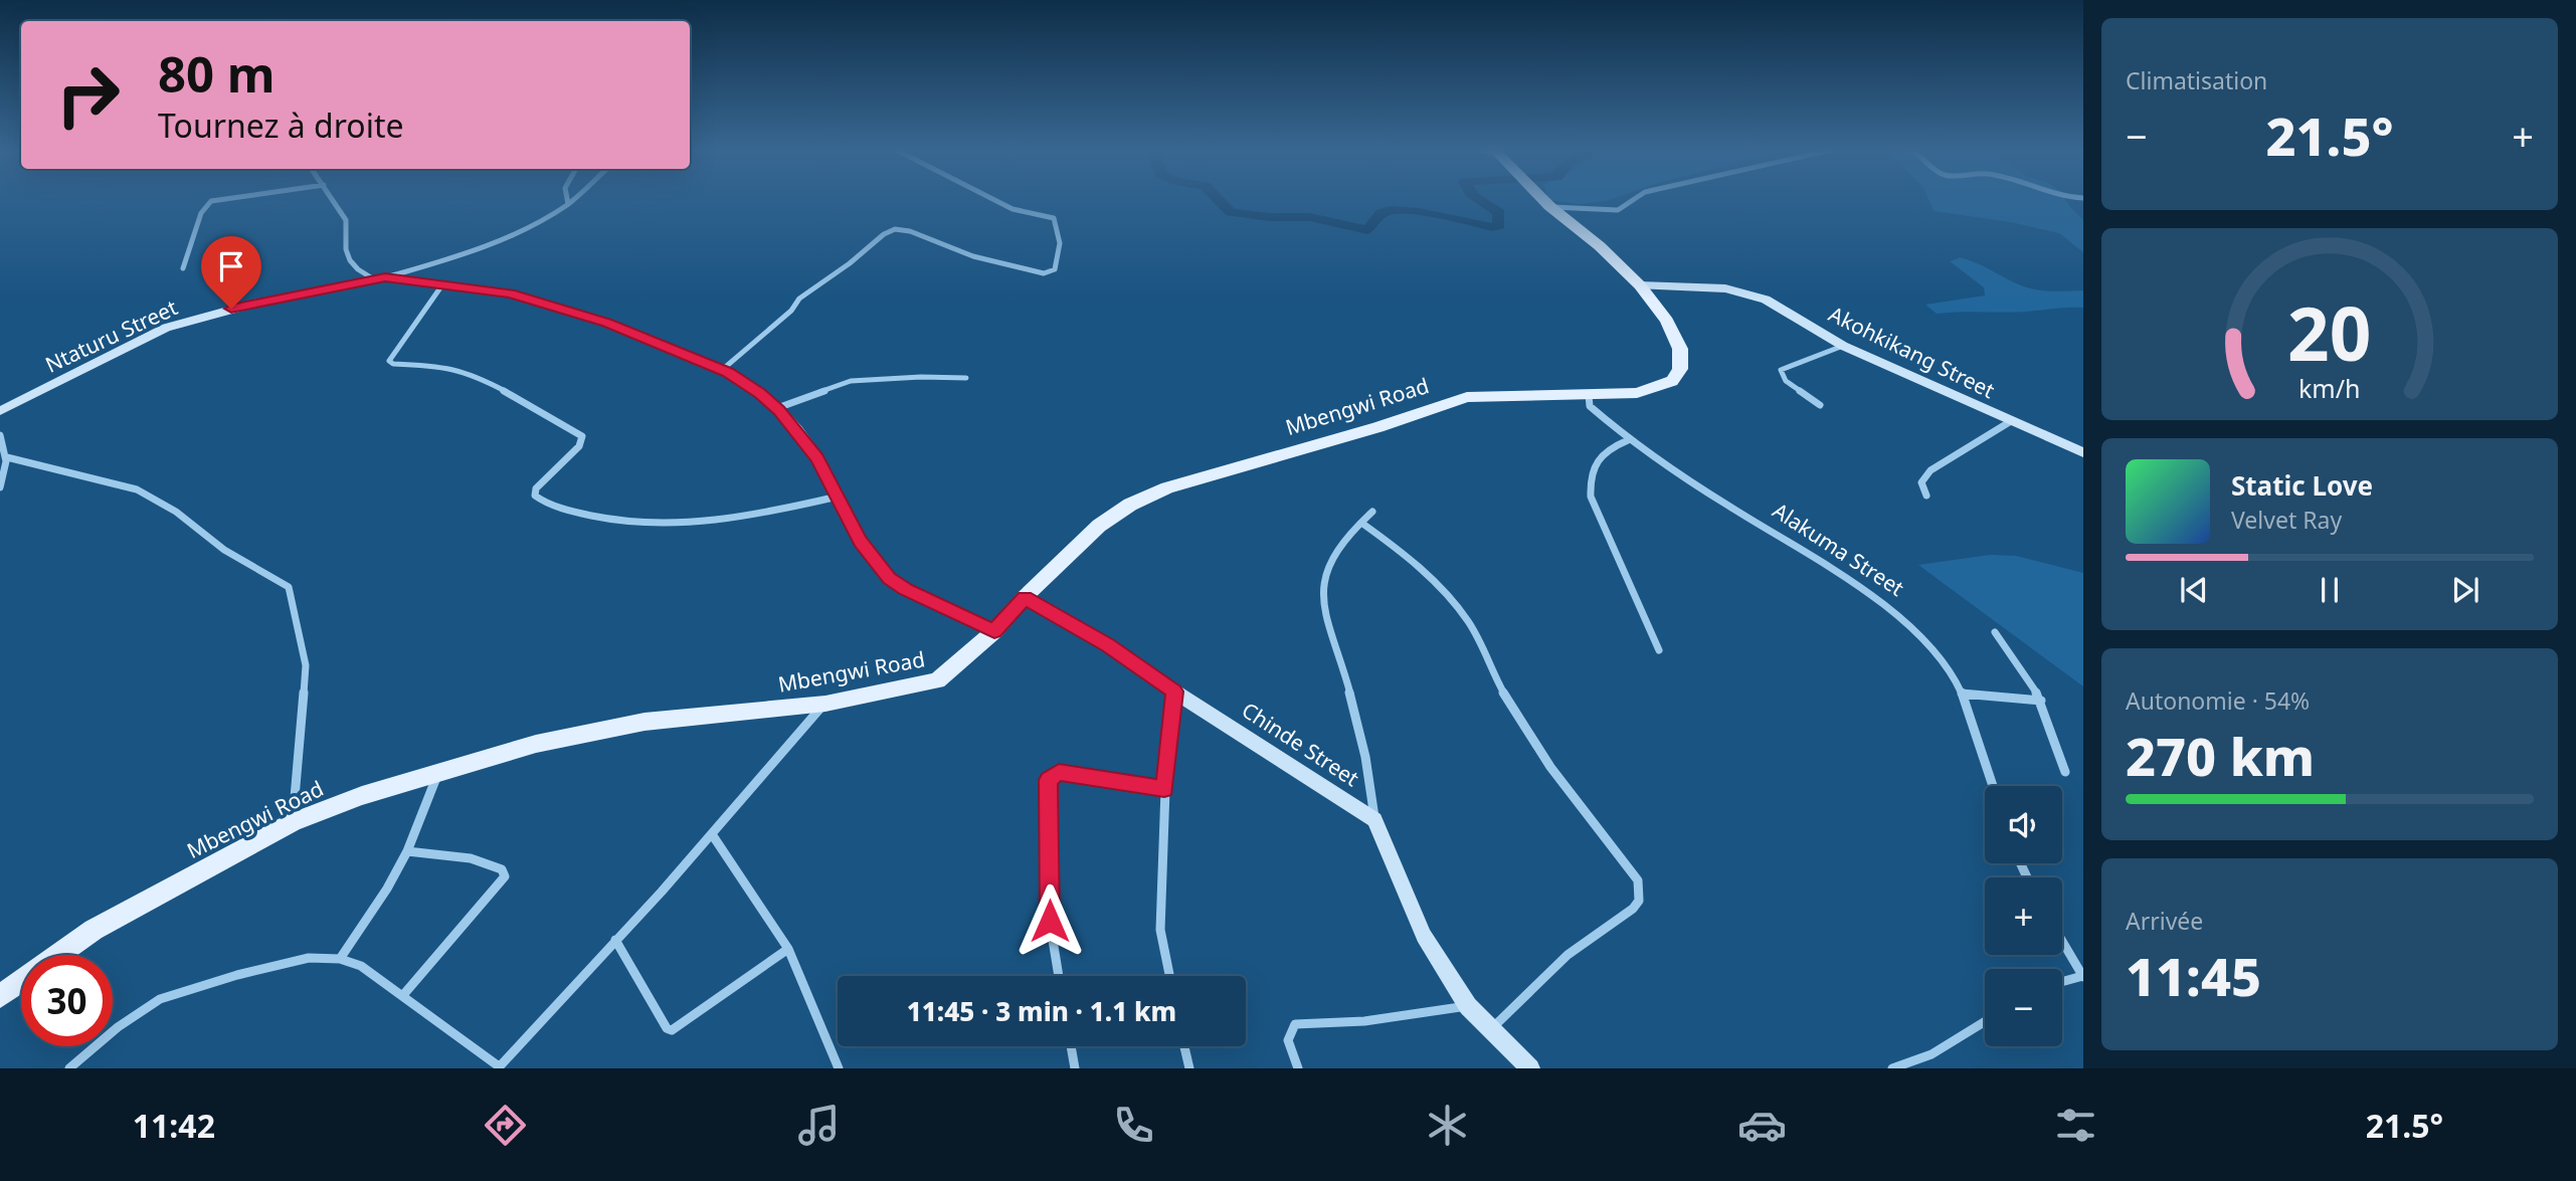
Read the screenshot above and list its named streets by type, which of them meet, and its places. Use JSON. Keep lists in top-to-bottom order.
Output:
{
  "streets": {
    "main road": ["Mbengwi Road"],
    "street": [
      "Ntaturu Street",
      "Akohkikang Street",
      "Alakuma Street",
      "Chinde Street"
    ]
  },
  "crossings": [
    ["Ntaturu Street", "Mbengwi Road"],
    ["Akohkikang Street", "Mbengwi Road"],
    ["Mbengwi Road", "Alakuma Street"],
    ["Mbengwi Road", "Chinde Street"]
  ],
  "page": {
    "tile": [
      "Climatisation",
      ["Autonomie · 54%", "270 km"],
      ["Arrivée", "11:45"]
    ],
    "turn": ["80 m", "Tournez à droite"],
    "heat": ["−", "21.5°", "+"],
    "song": ["Static Love", "Velvet Ray"],
    "map_buttons": ["+", "−"],
    "limit": "30",
    "trip": "11:45 · 3 min · 1.1 km",
    "tabs": ["11:42", "21.5°"],
    "gauge": ["20", "km/h"]
  }
}
